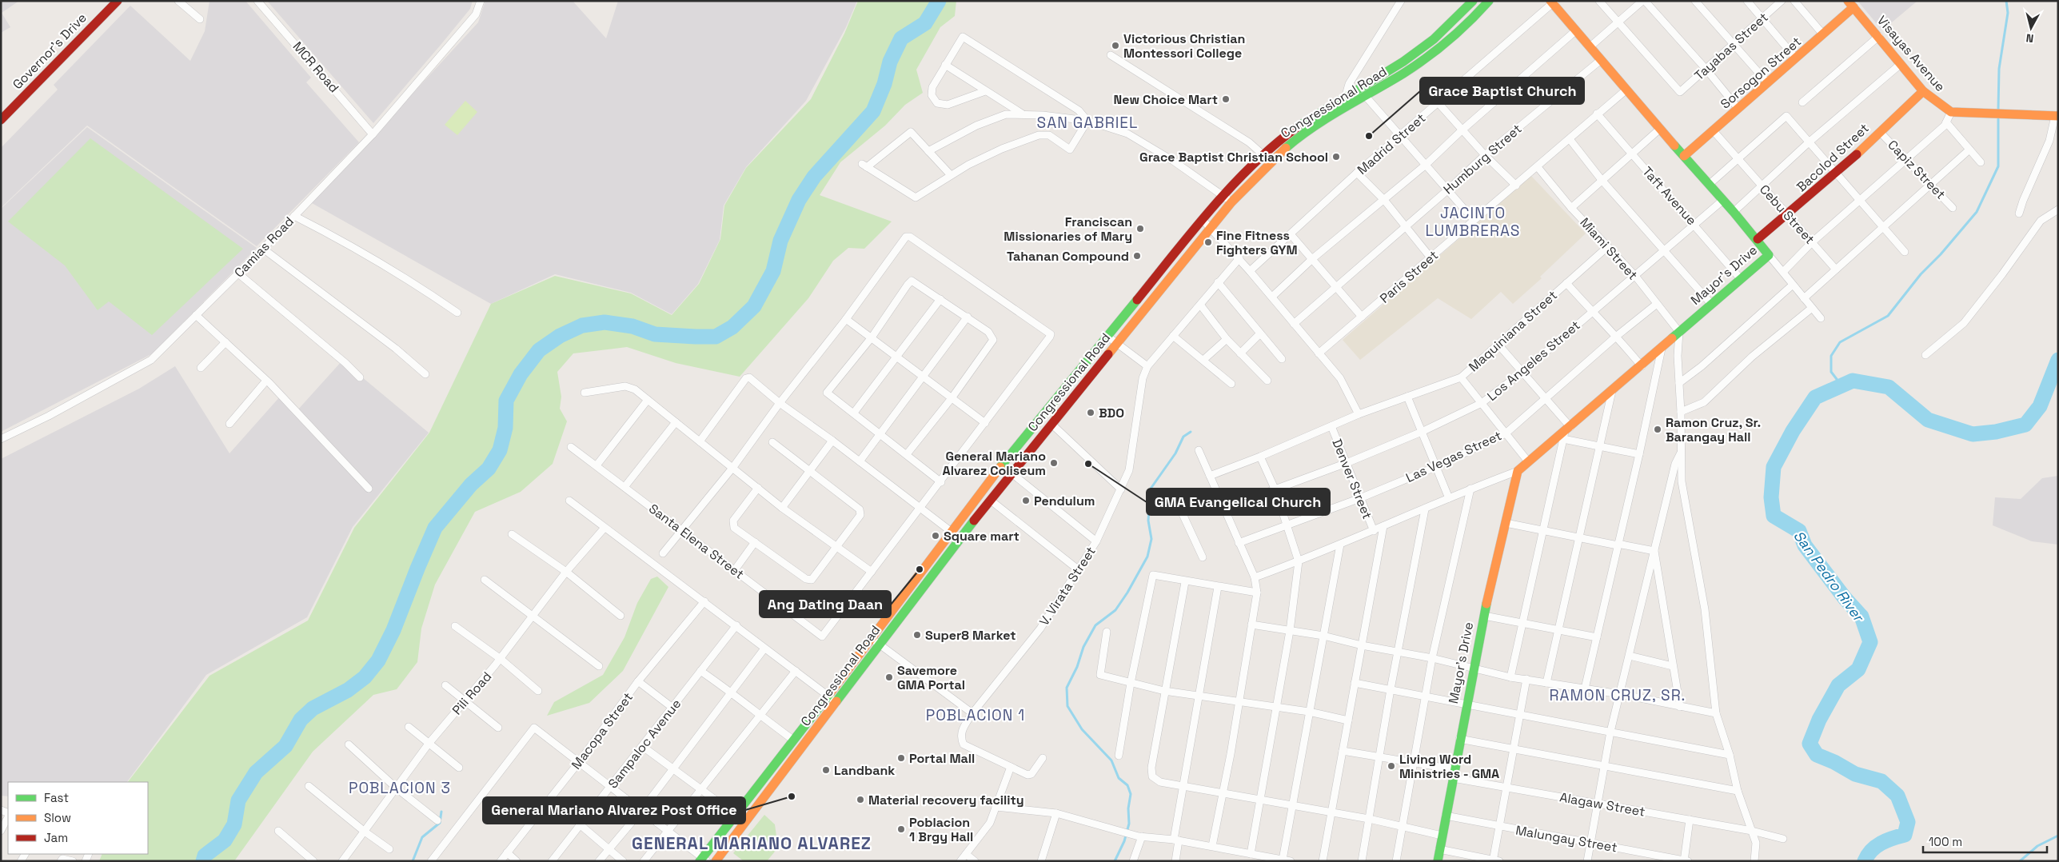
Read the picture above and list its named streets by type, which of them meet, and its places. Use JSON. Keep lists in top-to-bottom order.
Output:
{
  "streets": {
    "main road": [
      "Governor's Drive",
      "Visayas Avenue",
      "Sorsogon Street",
      "Congressional Road",
      "Bacolod Street",
      "Mayor's Drive"
    ],
    "street": [
      "Tayabas Street",
      "MCR Road",
      "Madrid Street",
      "Humburg Street",
      "Capiz Street",
      "Taft Avenue",
      "Cebu Street",
      "Camias Road",
      "Miami Street",
      "Paris Street",
      "Maquiniana Street",
      "Los Angeles Street",
      "Las Vegas Street",
      "Denver Street",
      "Santa Elena Street",
      "V. Virata Street",
      "Pili Road",
      "Macopa Street",
      "Sampaloc Avenue",
      "Alagaw Street",
      "Malungay Street"
    ]
  },
  "crossings": [
    ["Visayas Avenue", "Sorsogon Street"],
    ["Visayas Avenue", "Bacolod Street"],
    ["MCR Road", "Camias Road"],
    ["Sorsogon Street", "Cebu Street"],
    ["Sorsogon Street", "Mayor's Drive"],
    ["Madrid Street", "Mayor's Drive"],
    ["Bacolod Street", "Capiz Street"],
    ["Bacolod Street", "Cebu Street"],
    ["Bacolod Street", "Mayor's Drive"],
    ["Humburg Street", "Mayor's Drive"],
    ["Taft Avenue", "Mayor's Drive"],
    ["Taft Avenue", "Paris Street"],
    ["Taft Avenue", "Los Angeles Street"],
    ["Miami Street", "Mayor's Drive"],
    ["Miami Street", "Paris Street"],
    ["Miami Street", "Maquiniana Street"],
    ["Miami Street", "Los Angeles Street"],
    ["Miami Street", "Las Vegas Street"],
    ["Mayor's Drive", "Paris Street"],
    ["Mayor's Drive", "Los Angeles Street"],
    ["Mayor's Drive", "Denver Street"],
    ["Mayor's Drive", "Alagaw Street"],
    ["Mayor's Drive", "Malungay Street"],
    ["Maquiniana Street", "Denver Street"],
    ["Los Angeles Street", "Denver Street"],
    ["Las Vegas Street", "Denver Street"]
  ],
  "districts": [
    "SAN GABRIEL",
    "JACINTO LUMBRERAS",
    "RAMON CRUZ, SR.",
    "POBLACION 1",
    "POBLACION 3",
    "GENERAL MARIANO ALVAREZ"
  ],
  "water": ["San Pedro River"],
  "places": [
    "Victorious Christian Montessori College",
    "New Choice Mart",
    "Grace Baptist Church",
    "Grace Baptist Christian School",
    "Franciscan Missionaries of Mary",
    "Fine Fitness Fighters GYM",
    "Tahanan Compound",
    "BDO",
    "Ramon Cruz, Sr. Barangay Hall",
    "General Mariano Alvarez Coliseum",
    "GMA Evangelical Church",
    "Pendulum",
    "Square mart",
    "Ang Dating Daan",
    "Super8 Market",
    "Savemore GMA Portal",
    "Portal Mall",
    "Living Word Ministries - GMA",
    "Landbank",
    "General Mariano Alvarez Post Office",
    "Material recovery facility",
    "Poblacion 1 Brgy Hall"
  ],
  "legend": ["Fast", "Slow", "Jam"],
  "scale_bar": "100 m",
  "north": "bottom"
}
